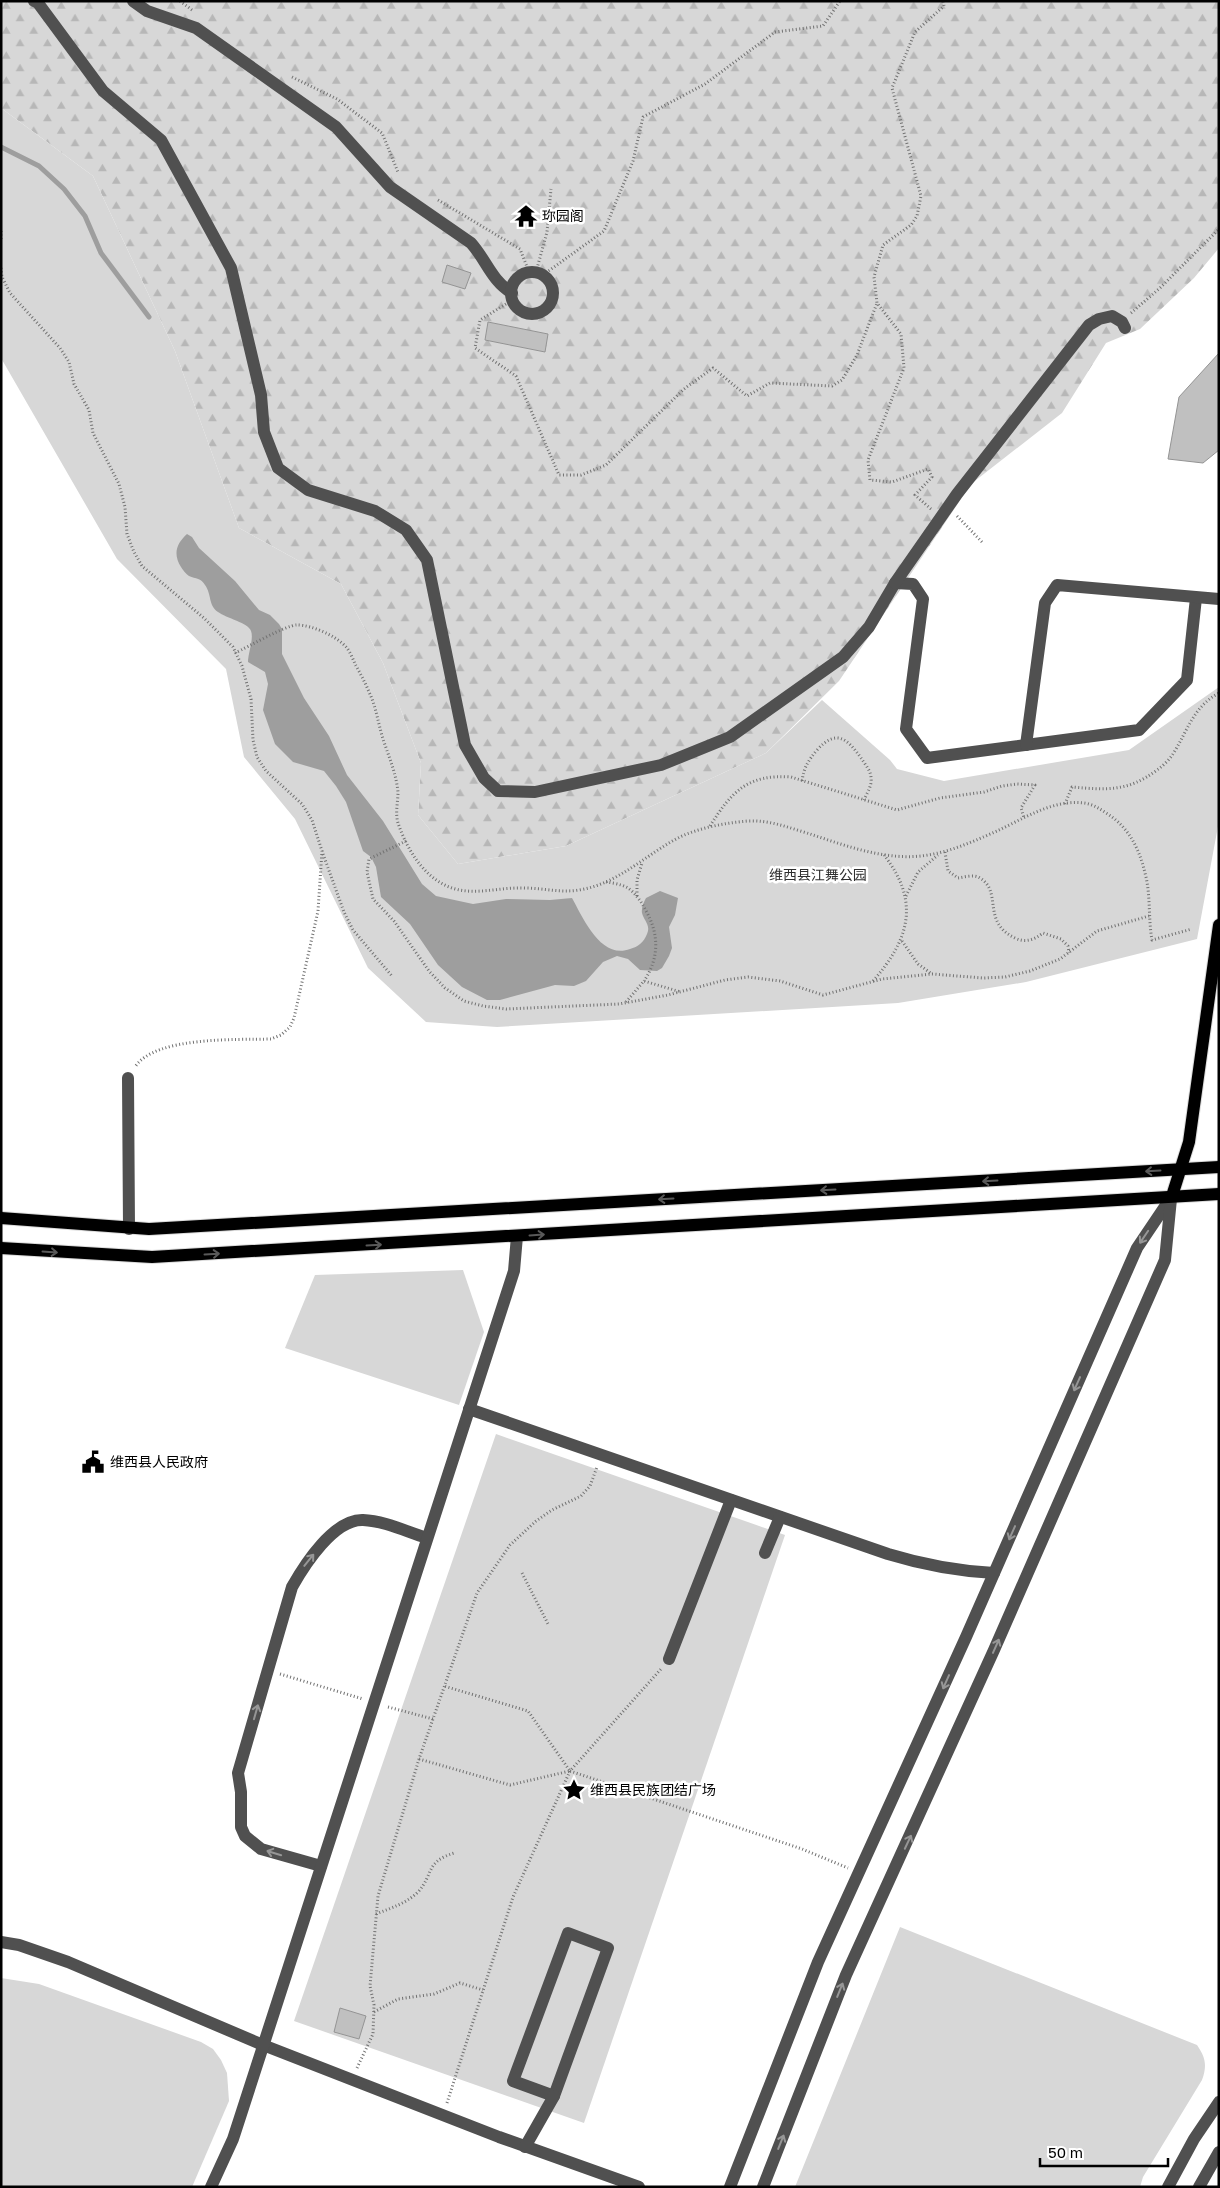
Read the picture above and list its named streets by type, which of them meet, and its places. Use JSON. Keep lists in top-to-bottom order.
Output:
{
  "parks": ["维西县江舞公园"],
  "places": {
    "temple": ["珎园阁"],
    "public building": ["维西县人民政府"],
    "place": ["维西县民族团结广场"]
  },
  "scale_bar": "50 m"
}
